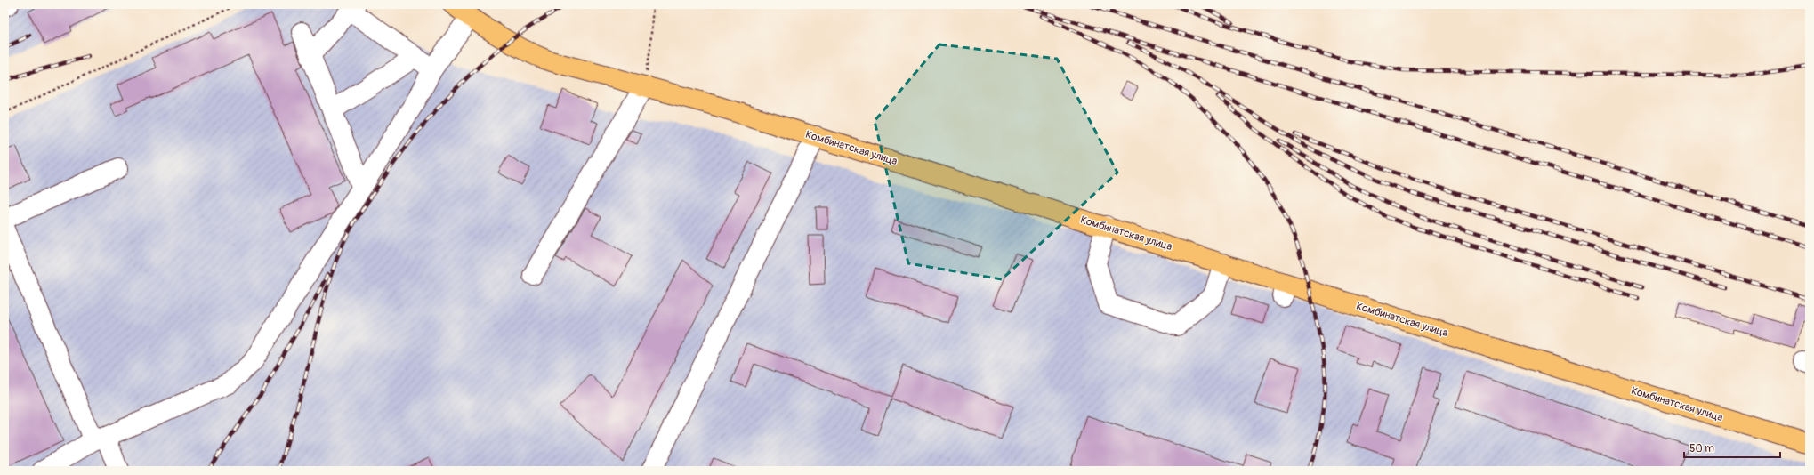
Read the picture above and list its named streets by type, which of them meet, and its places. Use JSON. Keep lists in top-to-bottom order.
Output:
{
  "streets": {
    "main road": ["Комбинатская улица"]
  },
  "scale_bar": "50 m"
}
